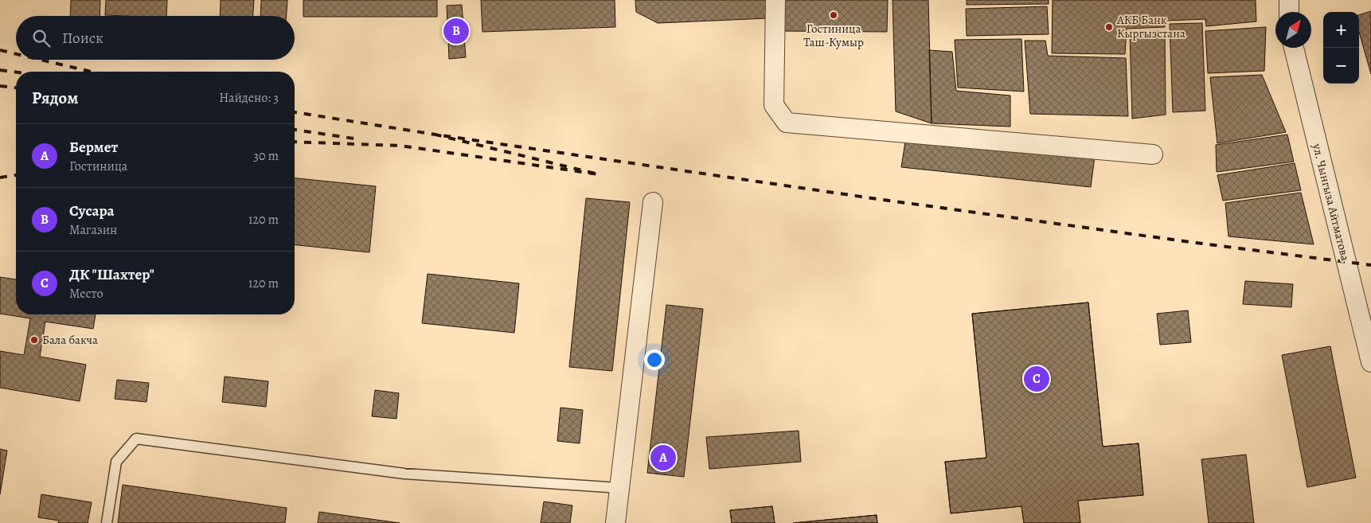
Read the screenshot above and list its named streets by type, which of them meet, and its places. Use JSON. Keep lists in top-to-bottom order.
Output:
{
  "streets": {
    "street": ["ул. Чынгыза Айтматова"]
  },
  "places": ["Гостиница Таш-Кумыр", "АКБ Банк Кыргызстана", "Бала бакча"],
  "north": "top right",
  "page": {
    "map_buttons": ["+", "−"],
    "search": "Поиск",
    "pins": ["B", "C", "A"],
    "heading": ["Рядом", "Найдено: 3"],
    "list": [
      {
        "mark": "A",
        "name": "Бермет",
        "note": "Гостиница",
        "value": "30 m"
      },
      {
        "mark": "B",
        "name": "Сусара",
        "note": "Магазин",
        "value": "120 m"
      },
      {
        "mark": "C",
        "name": "ДК \"Шахтер\"",
        "note": "Место",
        "value": "120 m"
      }
    ]
  }
}
